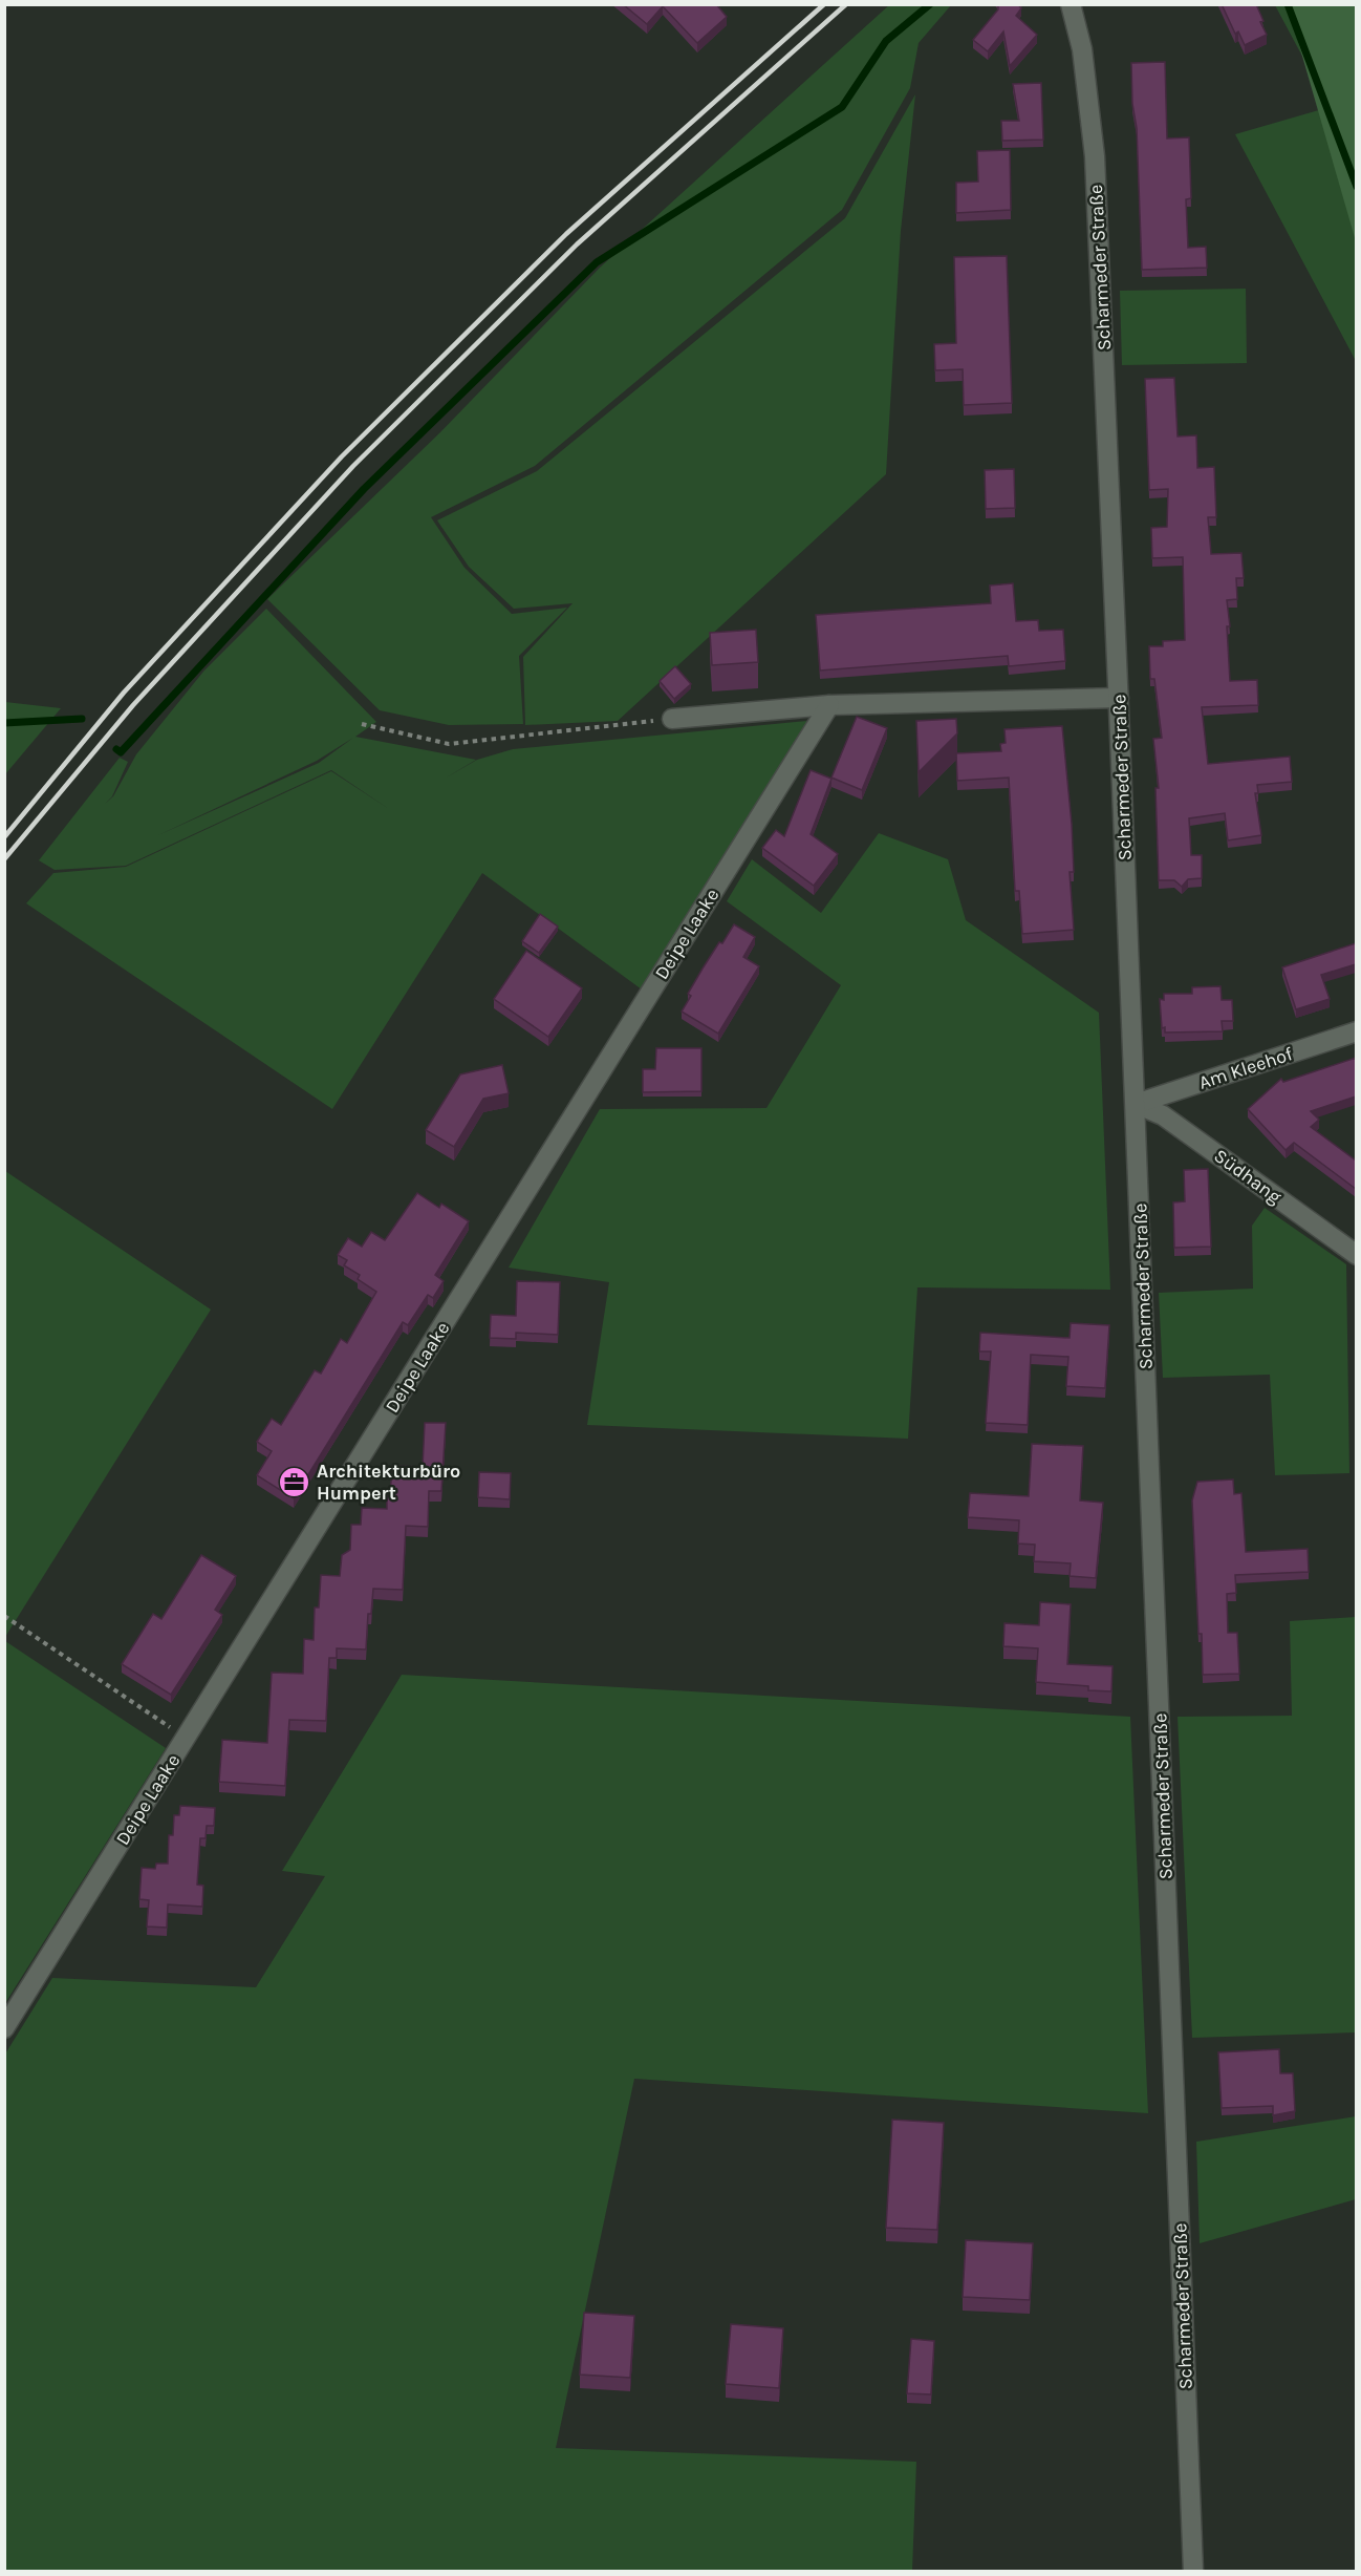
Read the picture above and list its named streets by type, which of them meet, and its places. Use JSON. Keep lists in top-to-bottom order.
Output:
{
  "streets": {
    "street": [
      "Scharmeder Straße",
      "Deipe Laake",
      "Am Kleehof",
      "Südhang"
    ]
  },
  "crossings": [
    ["Scharmeder Straße", "Am Kleehof"],
    ["Scharmeder Straße", "Südhang"],
    ["Am Kleehof", "Südhang"]
  ],
  "places": {
    "office": ["Architekturbüro Humpert"]
  }
}
